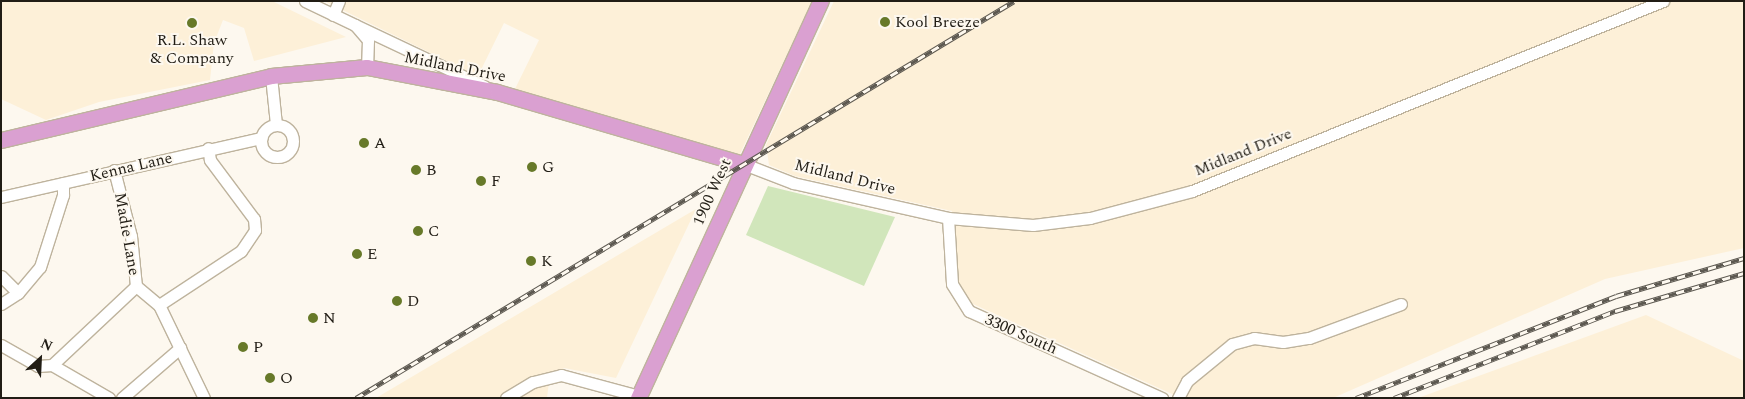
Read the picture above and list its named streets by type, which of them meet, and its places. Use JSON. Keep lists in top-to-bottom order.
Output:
{
  "streets": {
    "main road": ["Midland Drive", "1900 West"],
    "street": ["Kenna Lane", "Madie Lane", "3300 South"]
  },
  "crossings": [
    ["Midland Drive", "1900 West"],
    ["Midland Drive", "3300 South"],
    ["Kenna Lane", "Madie Lane"]
  ],
  "places": [
    "Kool Breeze",
    "R.L. Shaw & Company",
    "A",
    "G",
    "B",
    "F",
    "C",
    "E",
    "K",
    "D",
    "N",
    "P",
    "O"
  ],
  "north": "top right"
}
